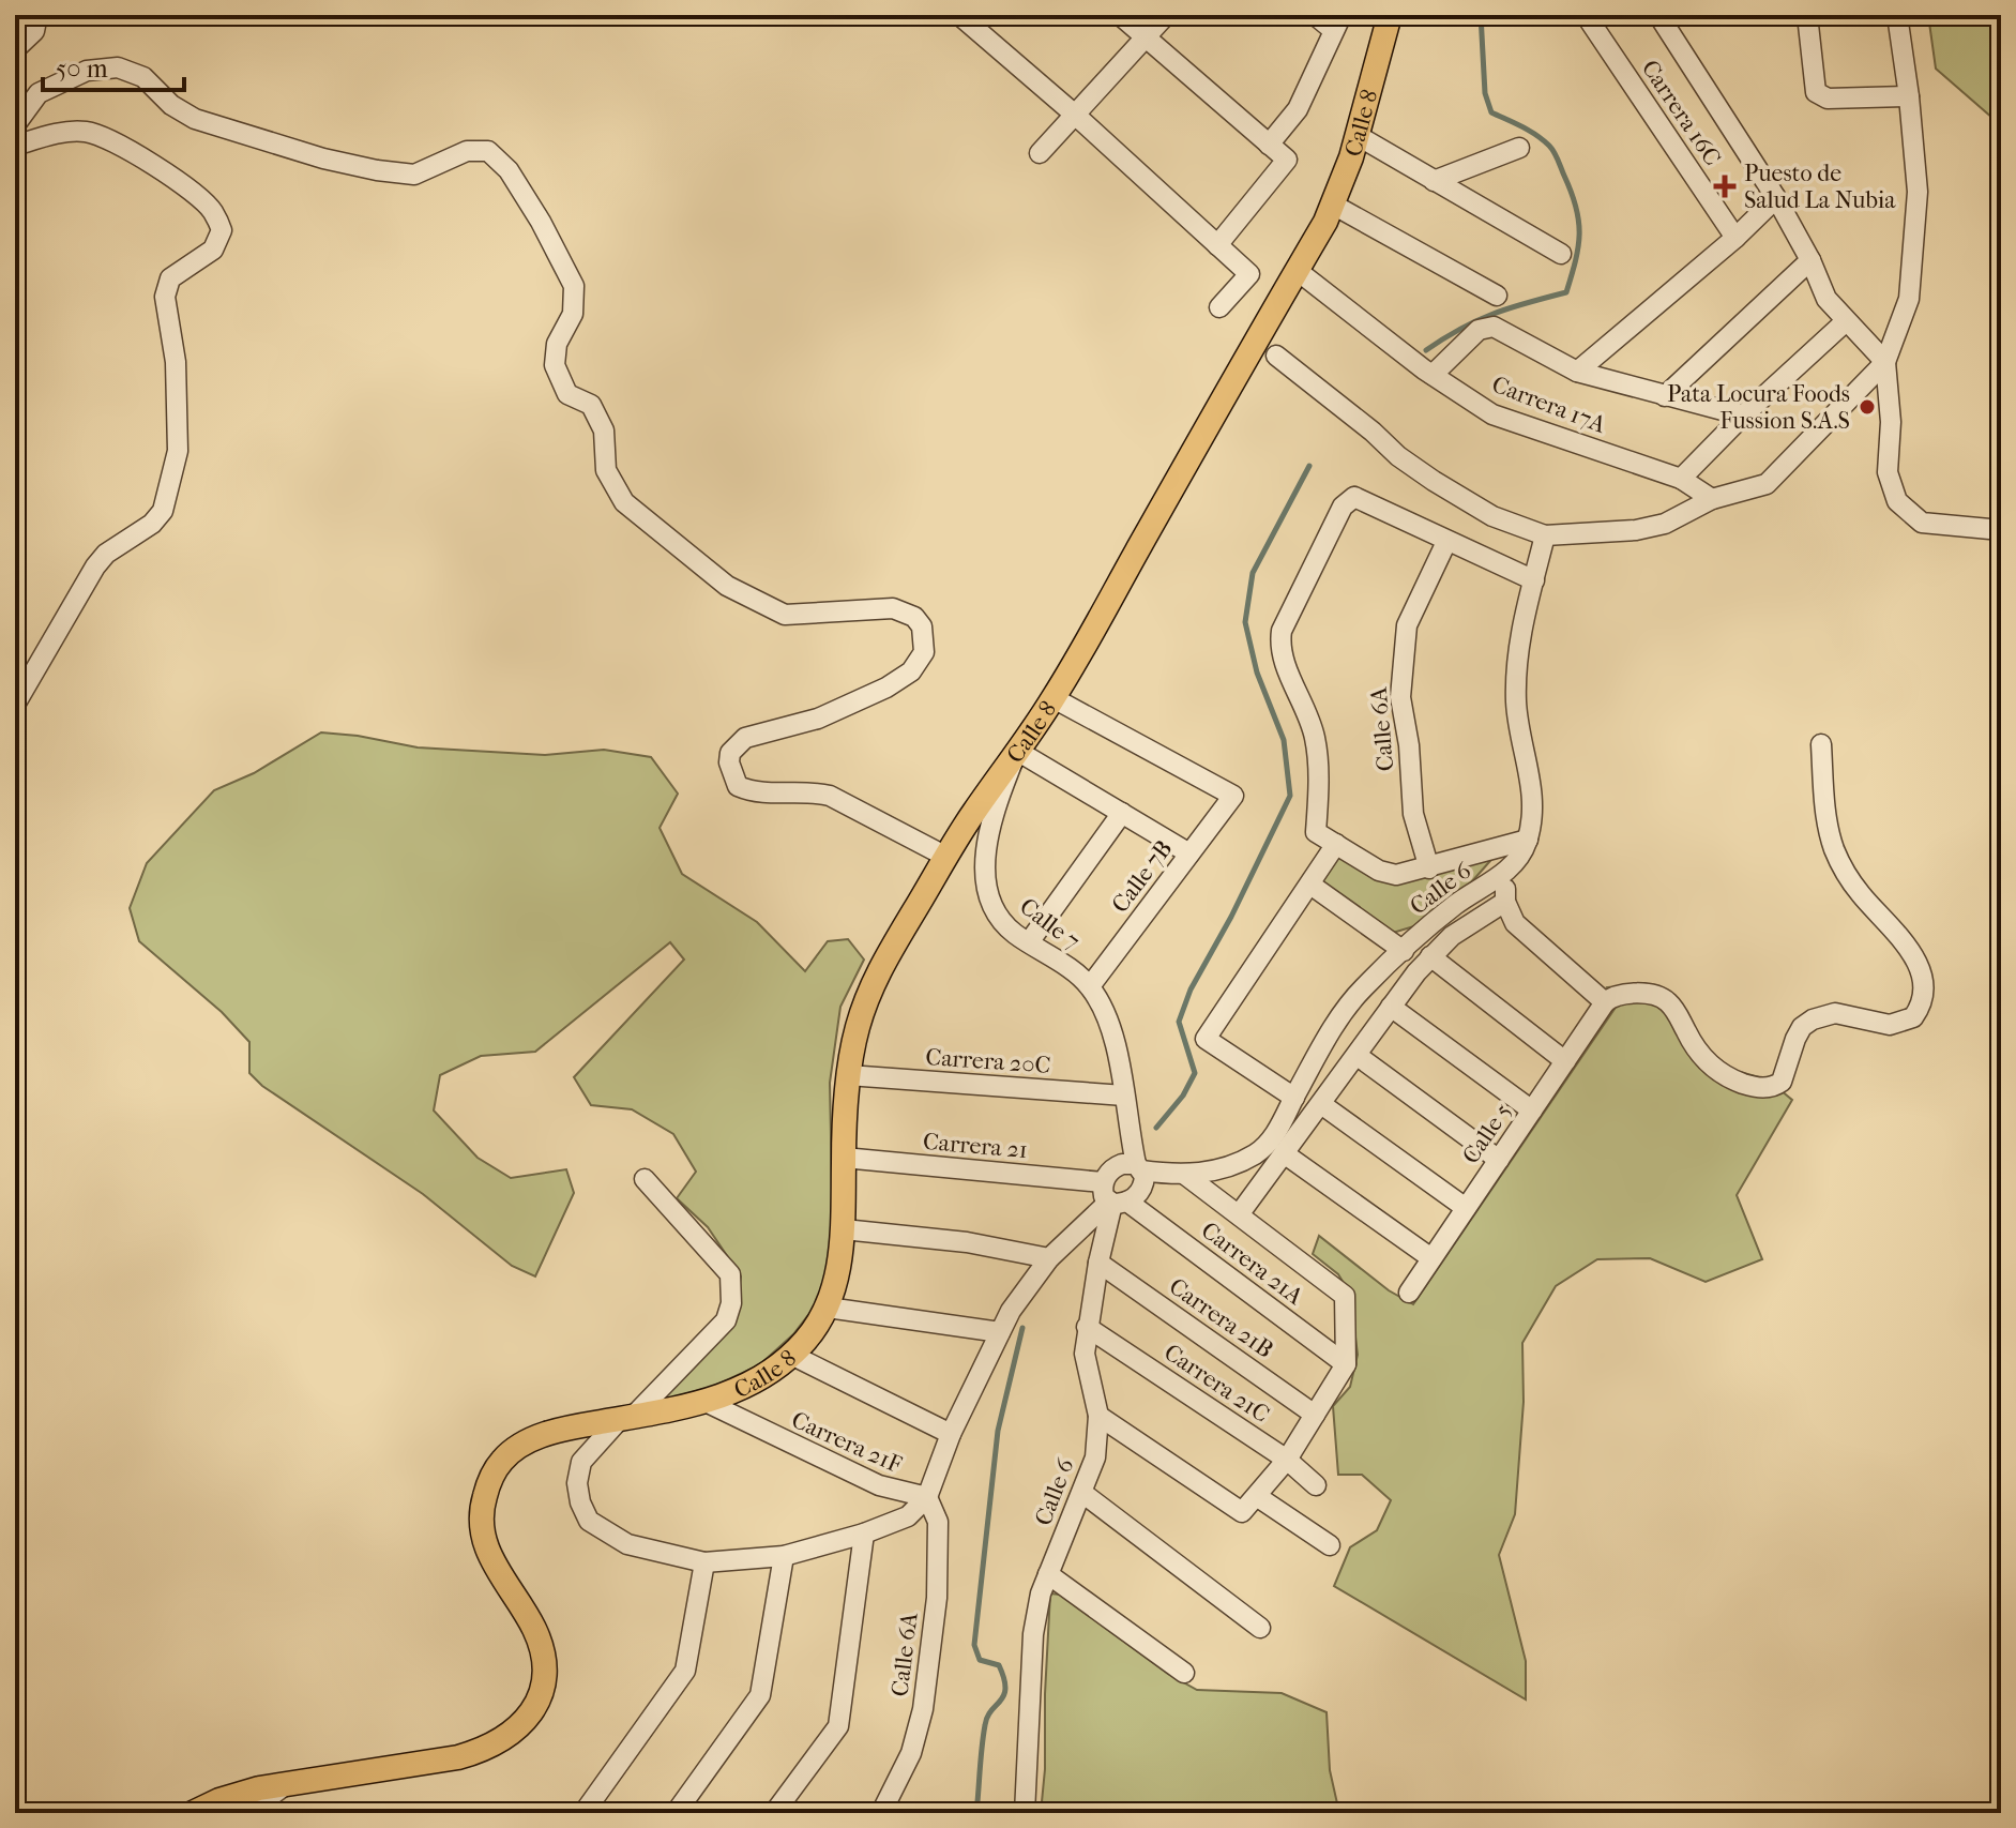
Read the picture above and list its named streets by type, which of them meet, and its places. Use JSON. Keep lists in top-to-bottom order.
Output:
{
  "streets": {
    "main road": ["Calle 8"],
    "street": [
      "Carrera 16C",
      "Carrera 17A",
      "Calle 6A",
      "Calle 7B",
      "Calle 6",
      "Calle 7",
      "Carrera 20C",
      "Calle 5",
      "Carrera 21",
      "Carrera 21A",
      "Carrera 21B",
      "Carrera 21C",
      "Carrera 21F"
    ]
  },
  "crossings": [
    ["Calle 8", "Carrera 17A"],
    ["Calle 8", "Calle 7B"],
    ["Calle 8", "Calle 7"],
    ["Calle 8", "Carrera 20C"],
    ["Calle 8", "Carrera 21"],
    ["Calle 8", "Carrera 21F"],
    ["Calle 6A", "Calle 7"],
    ["Calle 6A", "Carrera 21F"],
    ["Calle 7B", "Calle 7"],
    ["Calle 6", "Calle 7"],
    ["Calle 6", "Carrera 21"],
    ["Calle 6", "Carrera 21A"],
    ["Calle 6", "Carrera 21B"],
    ["Calle 6", "Carrera 21C"],
    ["Calle 7", "Carrera 20C"],
    ["Calle 7", "Carrera 21"],
    ["Calle 7", "Carrera 21A"],
    ["Calle 7", "Carrera 21F"],
    ["Carrera 21", "Carrera 21A"]
  ],
  "places": {
    "health": ["Puesto de Salud La Nubia"],
    "other": ["Pata Locura Foods Fussion S.A.S"]
  },
  "scale_bar": "50 m"
}
